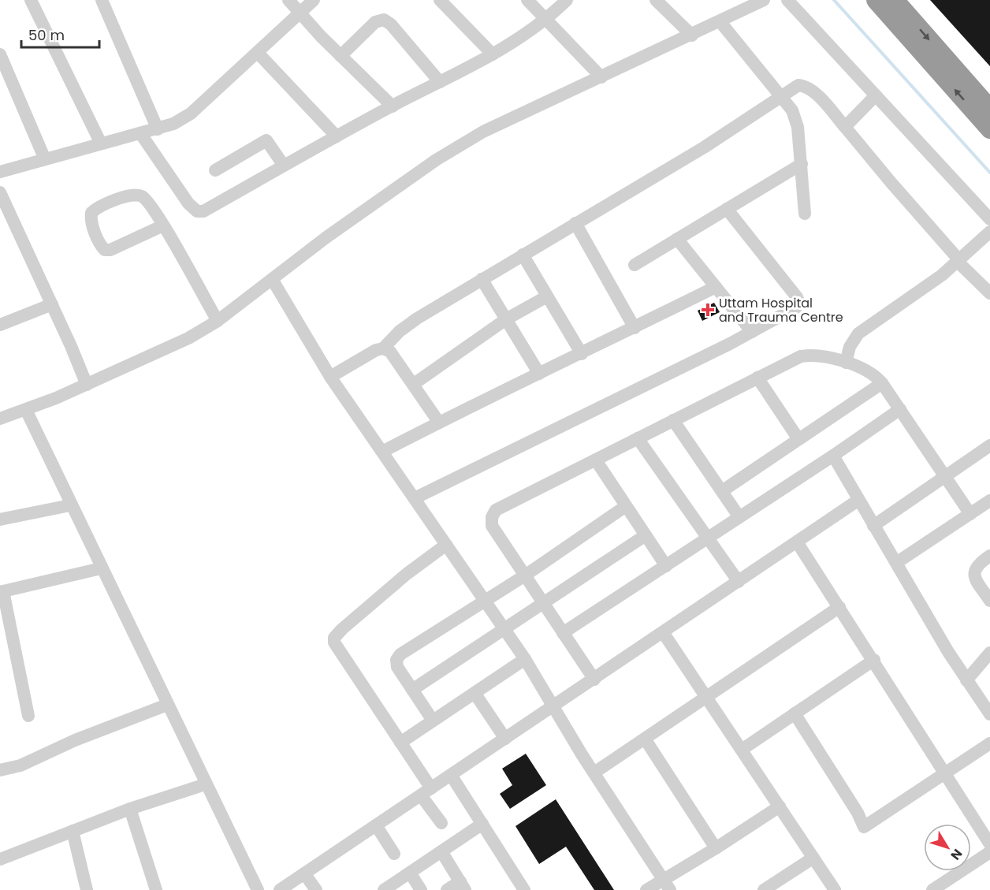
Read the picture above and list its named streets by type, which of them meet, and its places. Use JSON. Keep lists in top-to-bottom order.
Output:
{
  "places": {
    "health": ["Uttam Hospital and Trauma Centre"]
  },
  "scale_bar": "50 m",
  "north": "bottom right"
}
